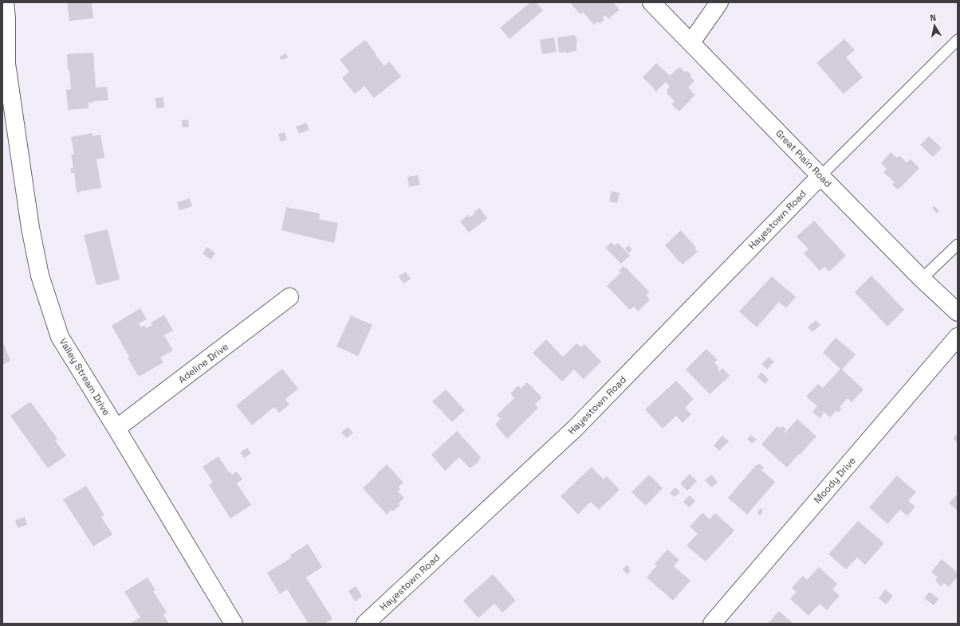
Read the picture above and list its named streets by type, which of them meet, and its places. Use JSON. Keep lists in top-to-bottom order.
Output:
{
  "streets": {
    "street": [
      "Great Plain Road",
      "Hayestown Road",
      "Adeline Drive",
      "Valley Stream Drive",
      "Moody Drive"
    ]
  },
  "crossings": [
    ["Great Plain Road", "Hayestown Road"],
    ["Adeline Drive", "Valley Stream Drive"]
  ],
  "north": "top"
}
